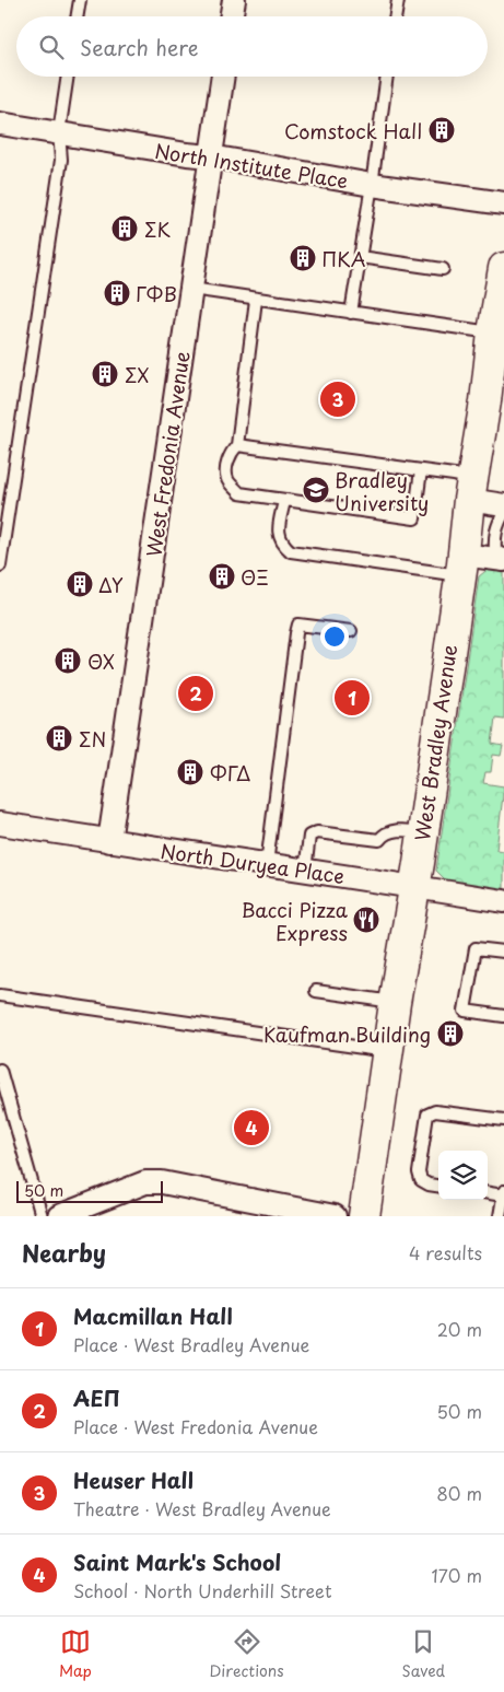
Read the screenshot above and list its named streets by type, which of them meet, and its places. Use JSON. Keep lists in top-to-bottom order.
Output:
{
  "streets": {
    "street": [
      "North Institute Place",
      "West Fredonia Avenue",
      "West Bradley Avenue",
      "North Duryea Place"
    ]
  },
  "crossings": [
    ["North Institute Place", "West Fredonia Avenue"],
    ["West Fredonia Avenue", "North Duryea Place"],
    ["West Bradley Avenue", "North Duryea Place"]
  ],
  "places": {
    "building": [
      "Comstock Hall",
      "ΣΚ",
      "ΠΚΑ",
      "ΓΦΒ",
      "ΣΧ",
      "ΘΞ",
      "ΔΥ",
      "ΘΧ",
      "ΣΝ",
      "ΦΓΔ",
      "Kaufman Building"
    ],
    "school or university": ["Bradley University"],
    "restaurant": ["Bacci Pizza Express"]
  },
  "scale_bar": "50 m",
  "page": {
    "search": "Search here",
    "pins": [
      "3",
      "2",
      "1",
      "4"
    ],
    "scale": "50 m",
    "heading": ["Nearby", "4 results"],
    "list": [
      {
        "mark": "1",
        "name": "Macmillan Hall",
        "note": "Place · West Bradley Avenue",
        "value": "20 m"
      },
      {
        "mark": "2",
        "name": "ΑΕΠ",
        "note": "Place · West Fredonia Avenue",
        "value": "50 m"
      },
      {
        "mark": "3",
        "name": "Heuser Hall",
        "note": "Theatre · West Bradley Avenue",
        "value": "80 m"
      },
      {
        "mark": "4",
        "name": "Saint Mark's School",
        "note": "School · North Underhill Street",
        "value": "170 m"
      }
    ],
    "nav": ["Map", "Directions", "Saved"]
  }
}
